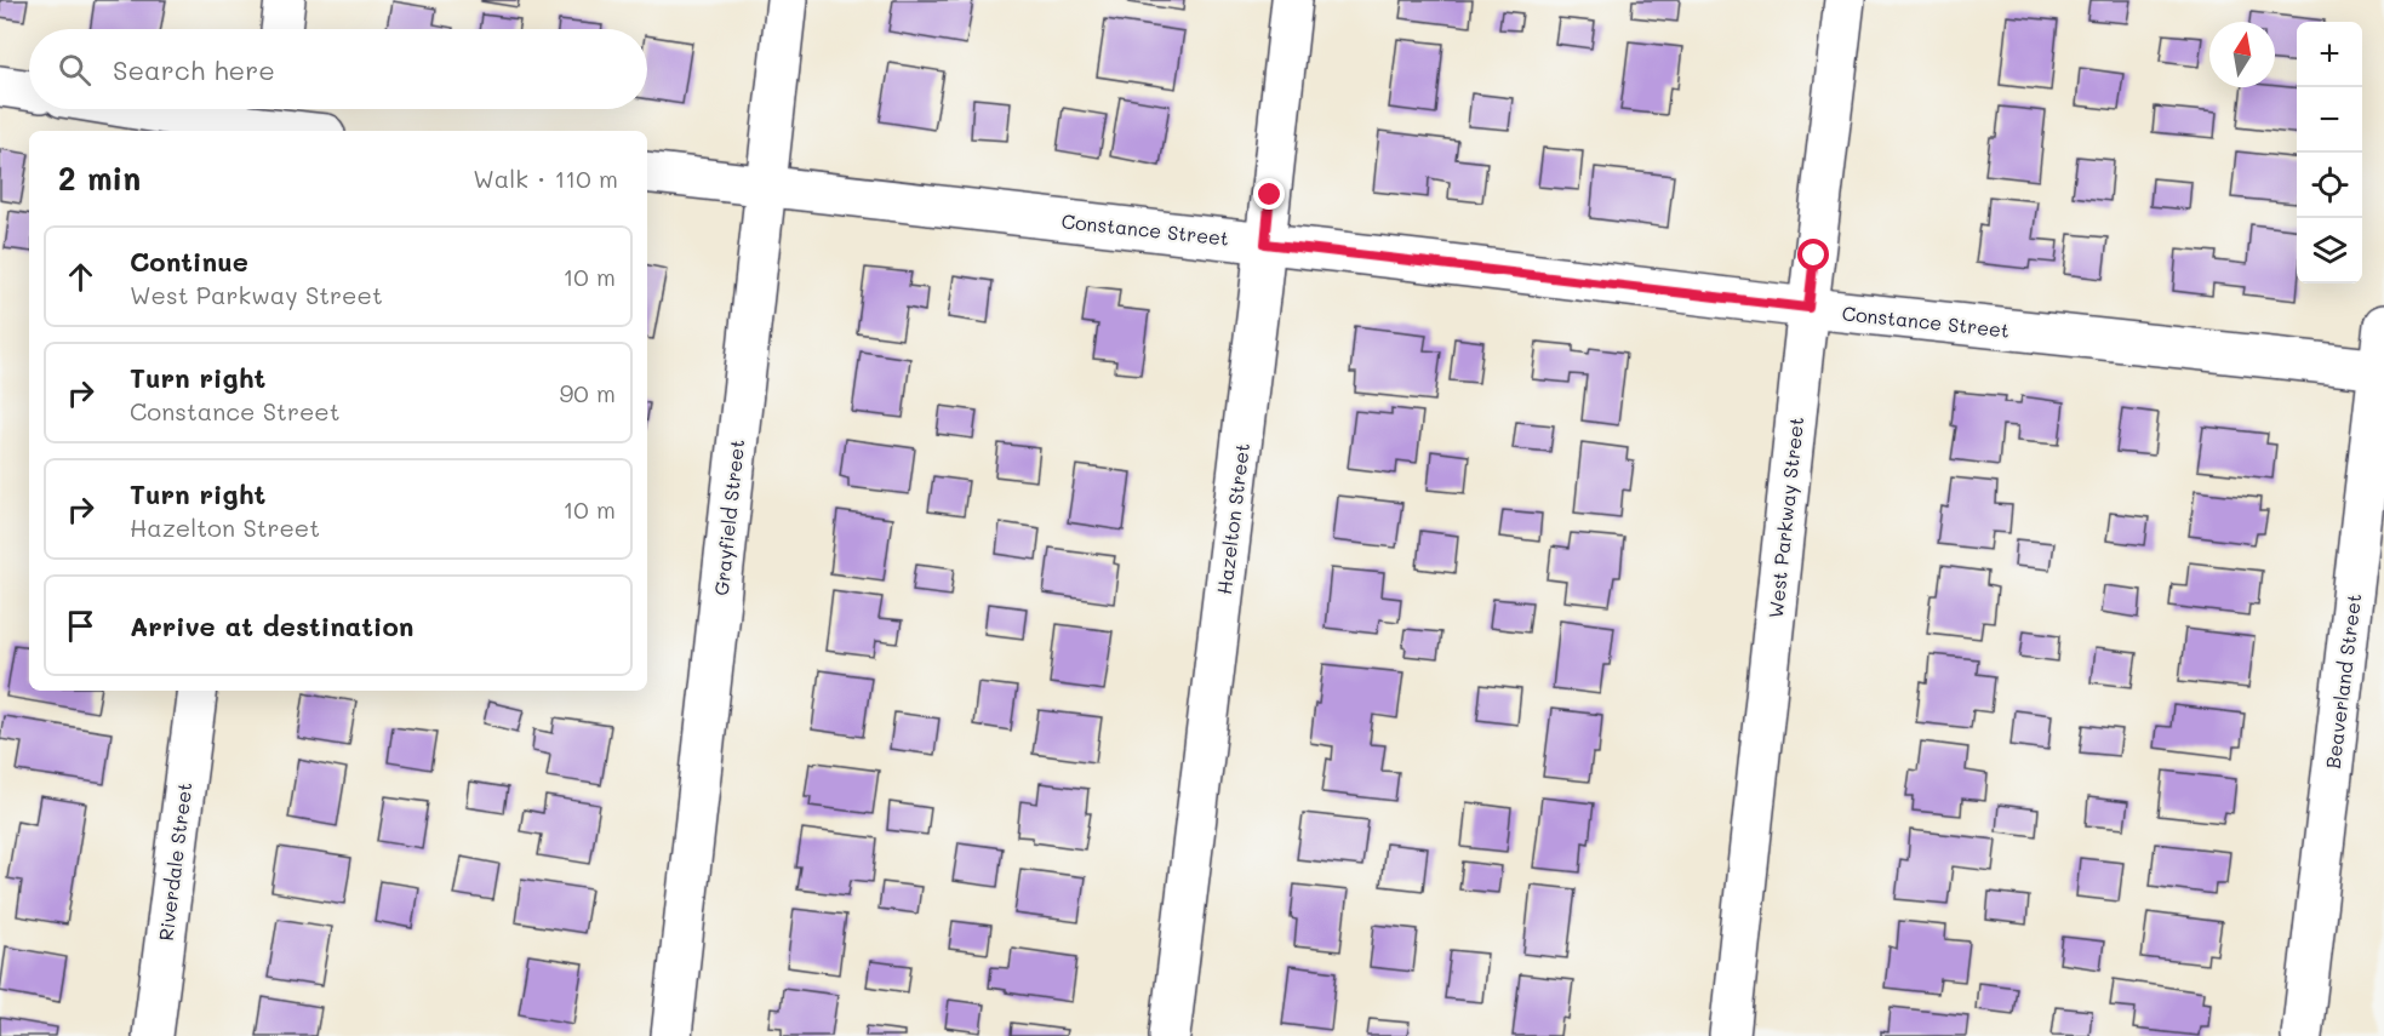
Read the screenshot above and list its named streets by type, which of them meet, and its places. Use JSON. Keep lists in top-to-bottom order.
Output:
{
  "streets": {
    "street": [
      "Constance Street",
      "Grayfield Street",
      "West Parkway Street",
      "Hazelton Street",
      "Beaverland Street",
      "Riverdale Street"
    ]
  },
  "crossings": [
    ["Constance Street", "Grayfield Street"],
    ["Constance Street", "West Parkway Street"],
    ["Constance Street", "Hazelton Street"],
    ["Constance Street", "Beaverland Street"]
  ],
  "north": "top",
  "page": {
    "map_buttons": ["+", "−"],
    "search": "Search here",
    "heading": ["2 min", "Walk · 110 m"],
    "list": [
      ["Continue", "West Parkway Street", "10 m"],
      ["Turn right", "Constance Street", "90 m"],
      ["Turn right", "Hazelton Street", "10 m"],
      "Arrive at destination"
    ]
  }
}
